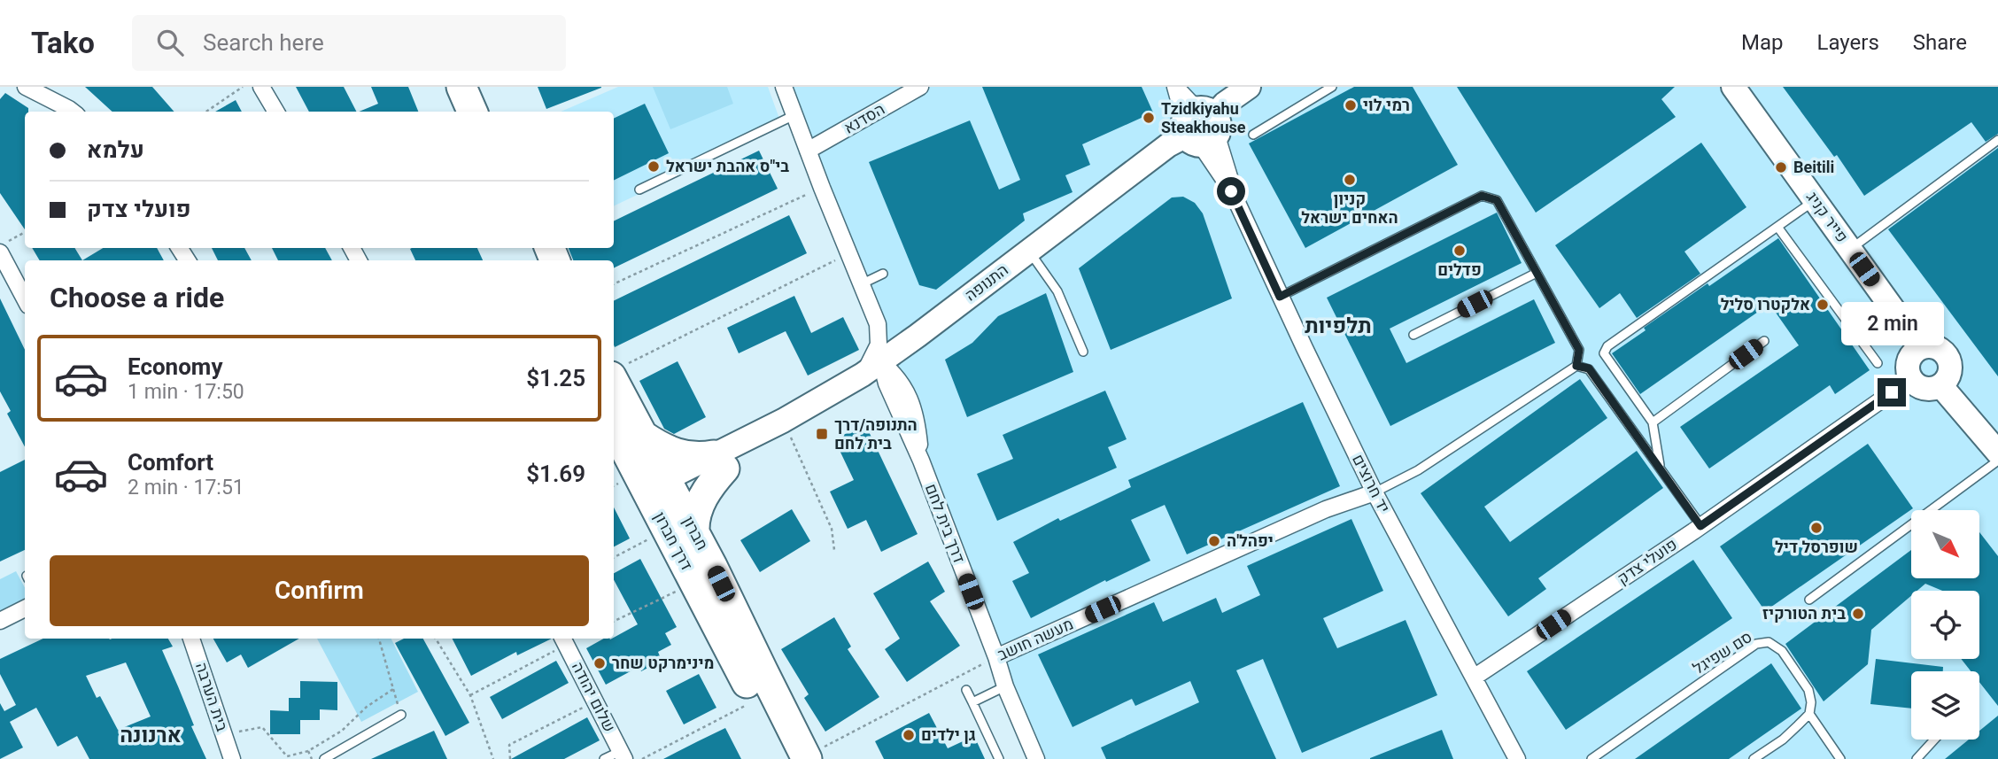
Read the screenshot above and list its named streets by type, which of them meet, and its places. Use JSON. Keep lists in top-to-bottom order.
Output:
{
  "streets": {
    "highway": ["חברון", "דרך חברון"],
    "street": [
      "הסדנא",
      "פייר קניג",
      "התנופה",
      "יד חרוצים",
      "דרך בית לחם",
      "פועלי צדק",
      "מעשה חושב",
      "בית הערבה",
      "שלום יהודה"
    ],
    "lane": ["סם שפיגל"]
  },
  "crossings": [
    ["פייר קניג", "פועלי צדק"],
    ["התנופה", "יד חרוצים"],
    ["התנופה", "דרך בית לחם"],
    ["התנופה", "דרך חברון"],
    ["יד חרוצים", "פועלי צדק"],
    ["יד חרוצים", "מעשה חושב"],
    ["דרך בית לחם", "מעשה חושב"],
    ["חברון", "דרך חברון"],
    ["חברון", "מעשה חושב"],
    ["דרך חברון", "מעשה חושב"]
  ],
  "districts": ["תלפיות", "ארנונה"],
  "places": {
    "other": [
      "רמי לוי",
      "Tzidkiyahu Steakhouse",
      "בי\"ס אהבת ישראל",
      "Beitili",
      "קניון האחים ישראל",
      "פדלים",
      "אלקטרו סליל",
      "שופרסל דיל",
      "יפהל'ה",
      "בית הטורקיז",
      "מינימרקט שחר",
      "גן ילדים"
    ],
    "transit": ["התנופה/דרך בית לחם"]
  },
  "north": "bottom right",
  "page": {
    "header": "Tako",
    "search": "Search here",
    "nav": ["Map", "Layers", "Share"],
    "banner": ["עלמא", "פועלי צדק"],
    "heading": "Choose a ride",
    "bubble": "2 min",
    "list": [
      {
        "name": "Economy",
        "note": "1 min · 17:50",
        "value": "$1.25"
      },
      {
        "name": "Comfort",
        "note": "2 min · 17:51",
        "value": "$1.69"
      }
    ],
    "buttons": "Confirm"
  }
}
